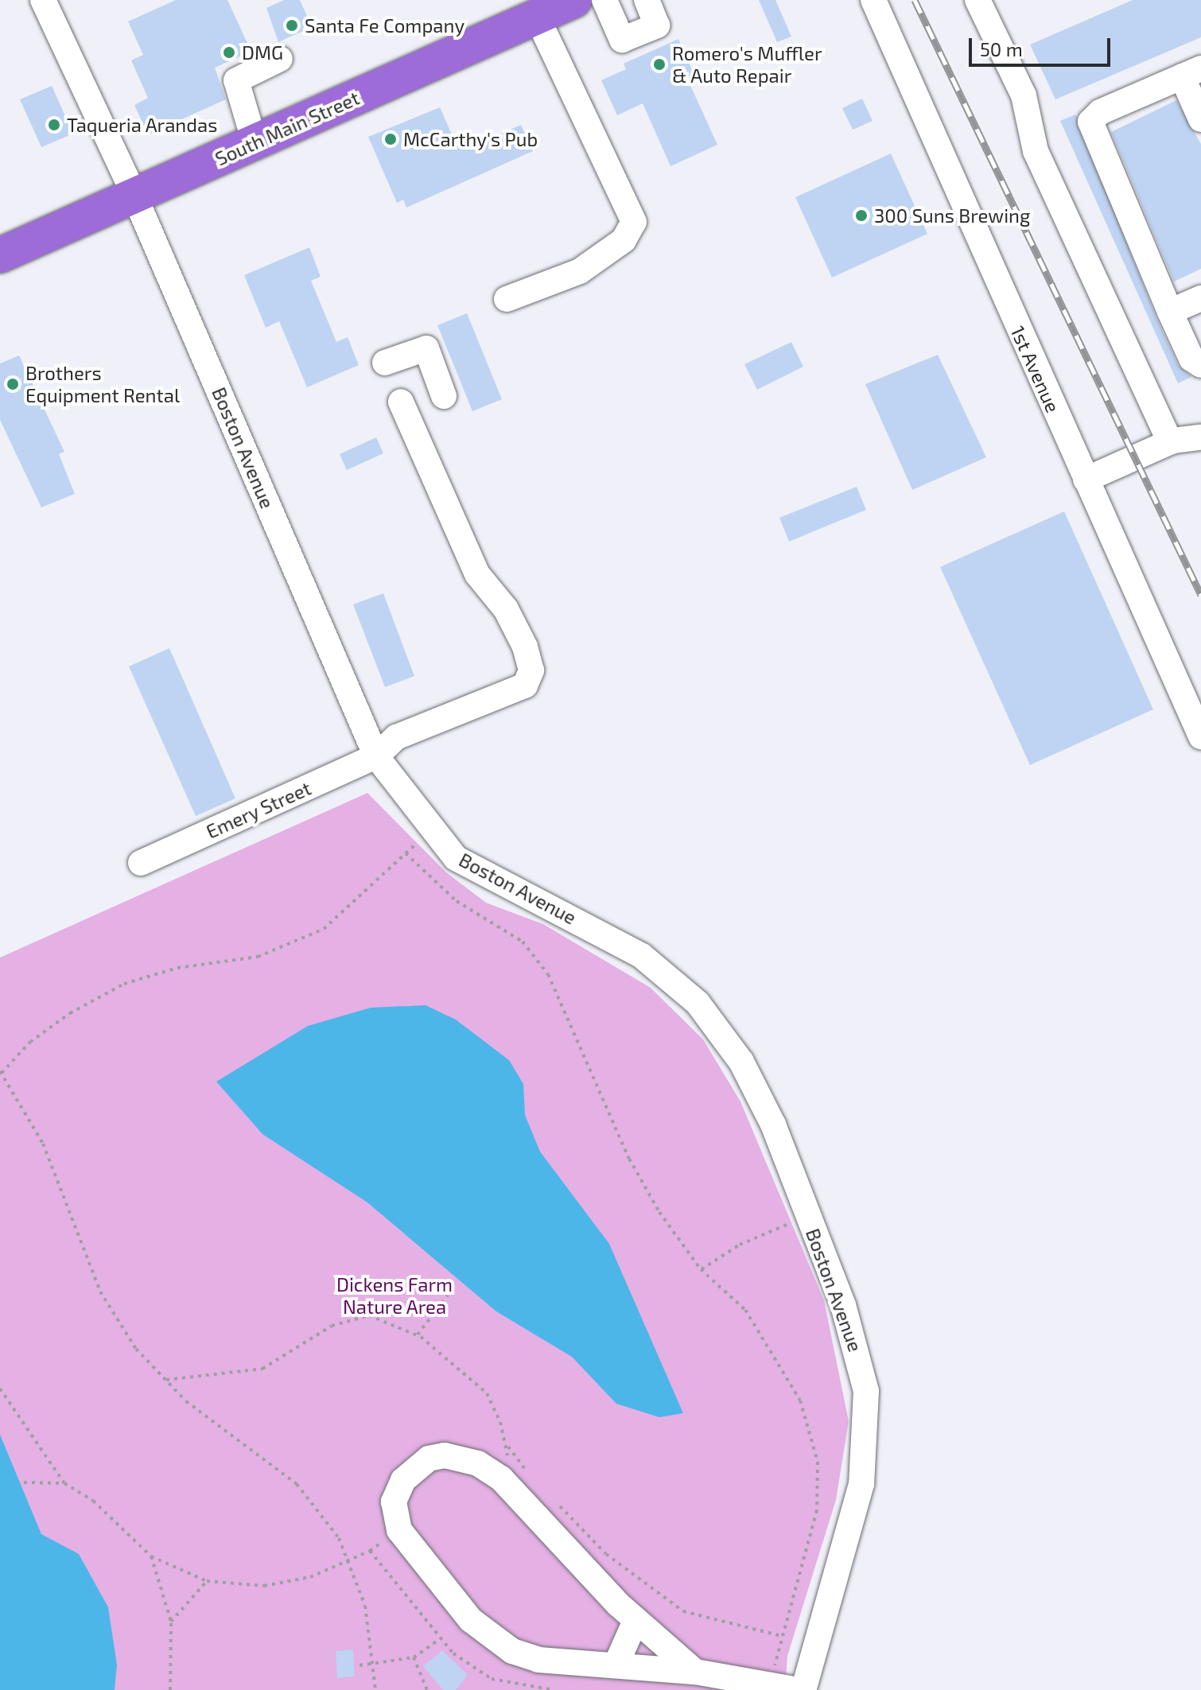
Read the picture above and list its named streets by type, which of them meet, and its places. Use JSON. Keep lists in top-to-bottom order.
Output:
{
  "streets": {
    "highway": ["South Main Street"],
    "street": ["1st Avenue", "Boston Avenue", "Emery Street"]
  },
  "crossings": [
    ["South Main Street", "Boston Avenue"],
    ["Boston Avenue", "Emery Street"]
  ],
  "parks": ["Dickens Farm Nature Area"],
  "places": [
    "Santa Fe Company",
    "DMG",
    "Romero's Muffler & Auto Repair",
    "Taqueria Arandas",
    "McCarthy's Pub",
    "300 Suns Brewing",
    "Brothers Equipment Rental"
  ],
  "scale_bar": "50 m"
}
